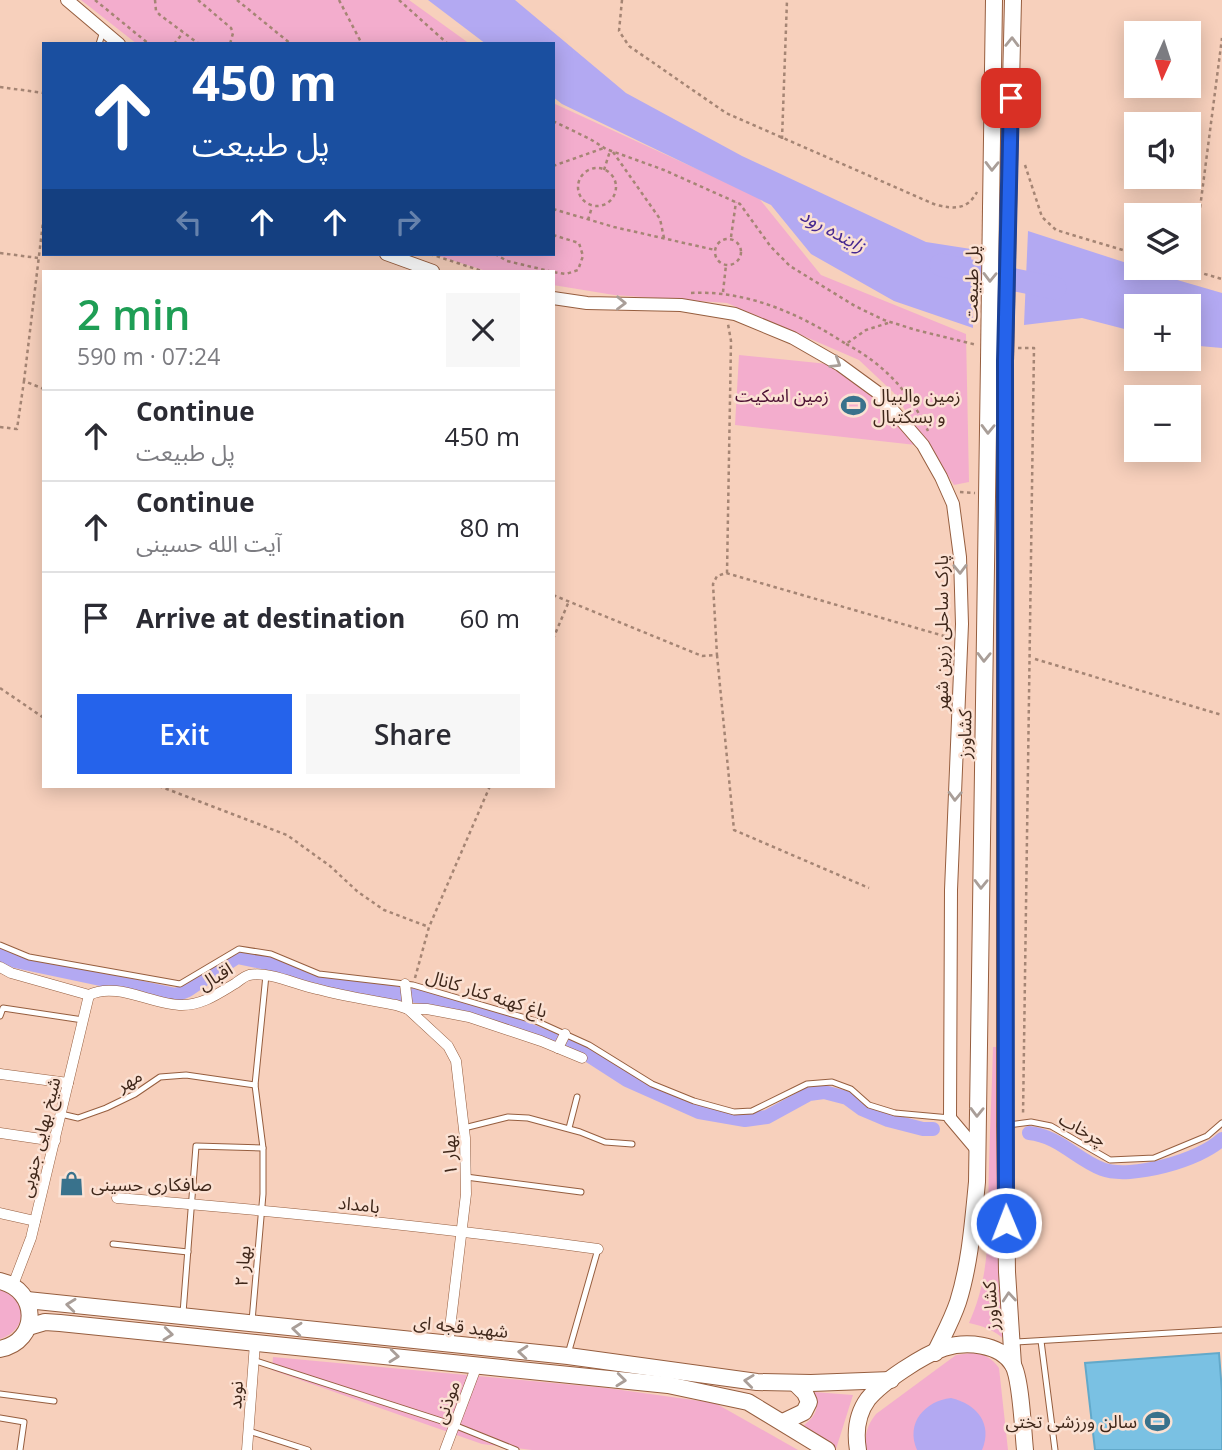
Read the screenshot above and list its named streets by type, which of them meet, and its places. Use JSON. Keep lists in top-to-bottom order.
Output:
{
  "streets": {
    "main road": ["پل طبیعت", "کشاورز", "شهید قجه ای"],
    "street": [
      "پارک ساحلی زرین شهر",
      "اقبال",
      "شیخ بهایی جنوبی",
      "بهار ۱",
      "بامداد",
      "نوید",
      "موذنی"
    ],
    "lane": [
      "باغ کهنه کنار کانال",
      "مهر",
      "چرخاب",
      "بهار ۲"
    ]
  },
  "crossings": [
    ["پل طبیعت", "کشاورز"],
    ["پارک ساحلی زرین شهر", "باغ کهنه کنار کانال"],
    ["کشاورز", "چرخاب"],
    ["اقبال", "شیخ بهایی جنوبی"],
    ["مهر", "شیخ بهایی جنوبی"],
    ["بهار ۱", "بامداد"],
    ["بهار ۱", "شهید قجه ای"],
    ["بامداد", "بهار ۲"],
    ["بهار ۲", "شهید قجه ای"],
    ["شهید قجه ای", "نوید"],
    ["شهید قجه ای", "موذنی"]
  ],
  "one_way": ["پارک ساحلی زرین شهر"],
  "water": ["زاینده رود"],
  "parks": ["زمین اسکیت"],
  "places": {
    "sports": ["زمین والبیال و بسکتبال", "سالن ورزشی تختی"],
    "shop": ["صافکاری حسینی"]
  },
  "north": "bottom",
  "page": {
    "map_buttons": ["+", "−"],
    "turn": ["450 m", "پل طبیعت"],
    "heading": ["2 min", "590 m · 07:24"],
    "list": [
      {
        "name": "Continue",
        "note": "پل طبیعت",
        "value": "450 m"
      },
      {
        "name": "Continue",
        "note": "آیت الله حسینی",
        "value": "80 m"
      },
      {
        "name": "Arrive at destination",
        "value": "60 m"
      }
    ],
    "buttons": ["Exit", "Share"]
  }
}
